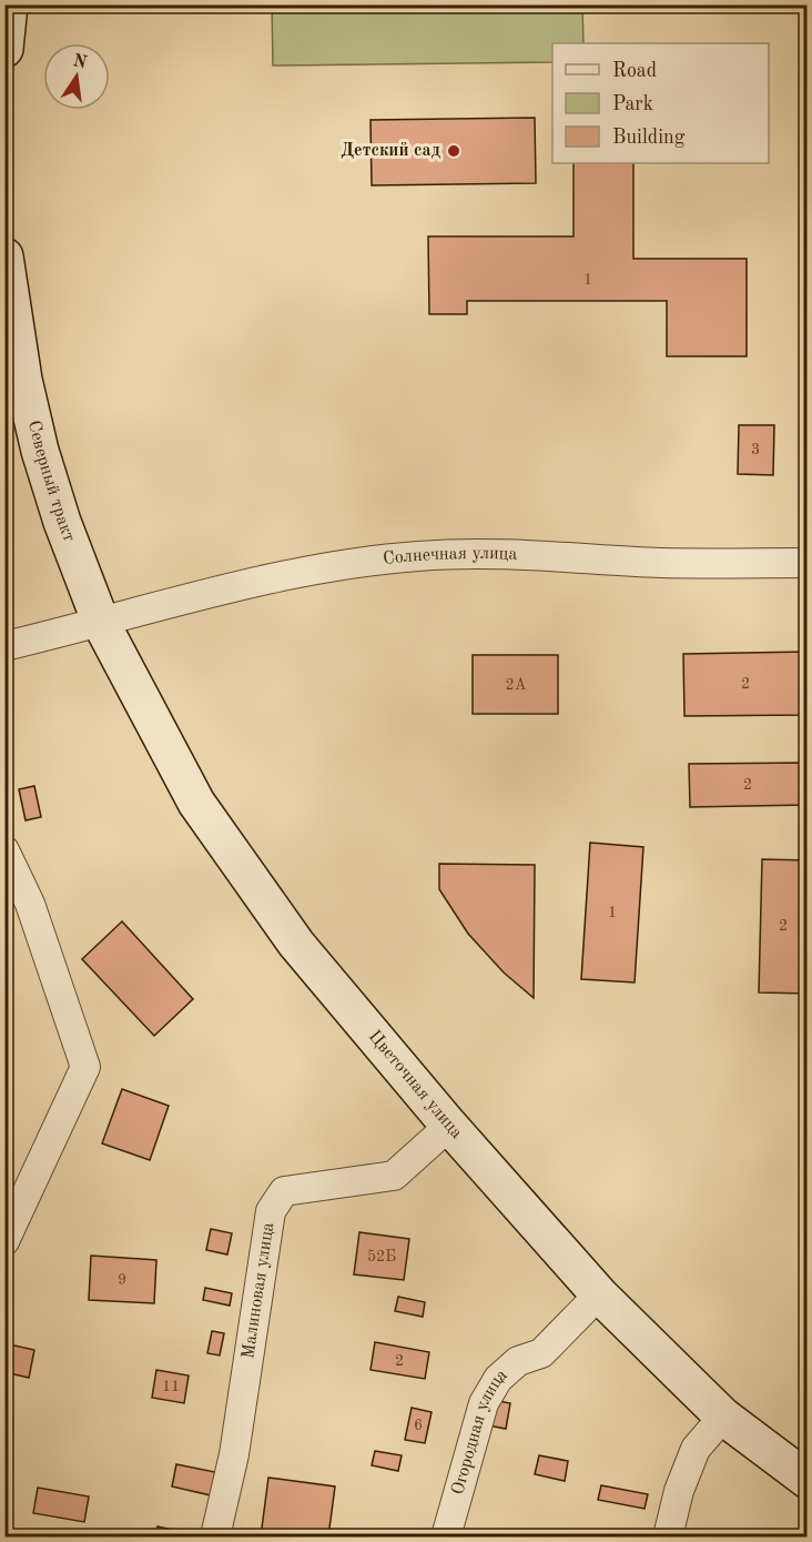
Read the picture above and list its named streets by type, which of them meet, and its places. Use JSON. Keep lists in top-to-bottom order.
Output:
{
  "streets": {
    "main road": ["Северный тракт", "Цветочная улица"],
    "street": ["Солнечная улица", "Малиновая улица", "Огородная улица"]
  },
  "crossings": [
    ["Северный тракт", "Солнечная улица"],
    ["Северный тракт", "Цветочная улица"],
    ["Солнечная улица", "Цветочная улица"],
    ["Цветочная улица", "Малиновая улица"],
    ["Цветочная улица", "Огородная улица"]
  ],
  "places": ["Детский сад"],
  "house_numbers": [
    "1",
    "3",
    "2",
    "2А",
    "2",
    "1",
    "2",
    "52Б",
    "9",
    "2",
    "11",
    "6"
  ],
  "legend": ["Road", "Park", "Building"],
  "north": "top"
}
